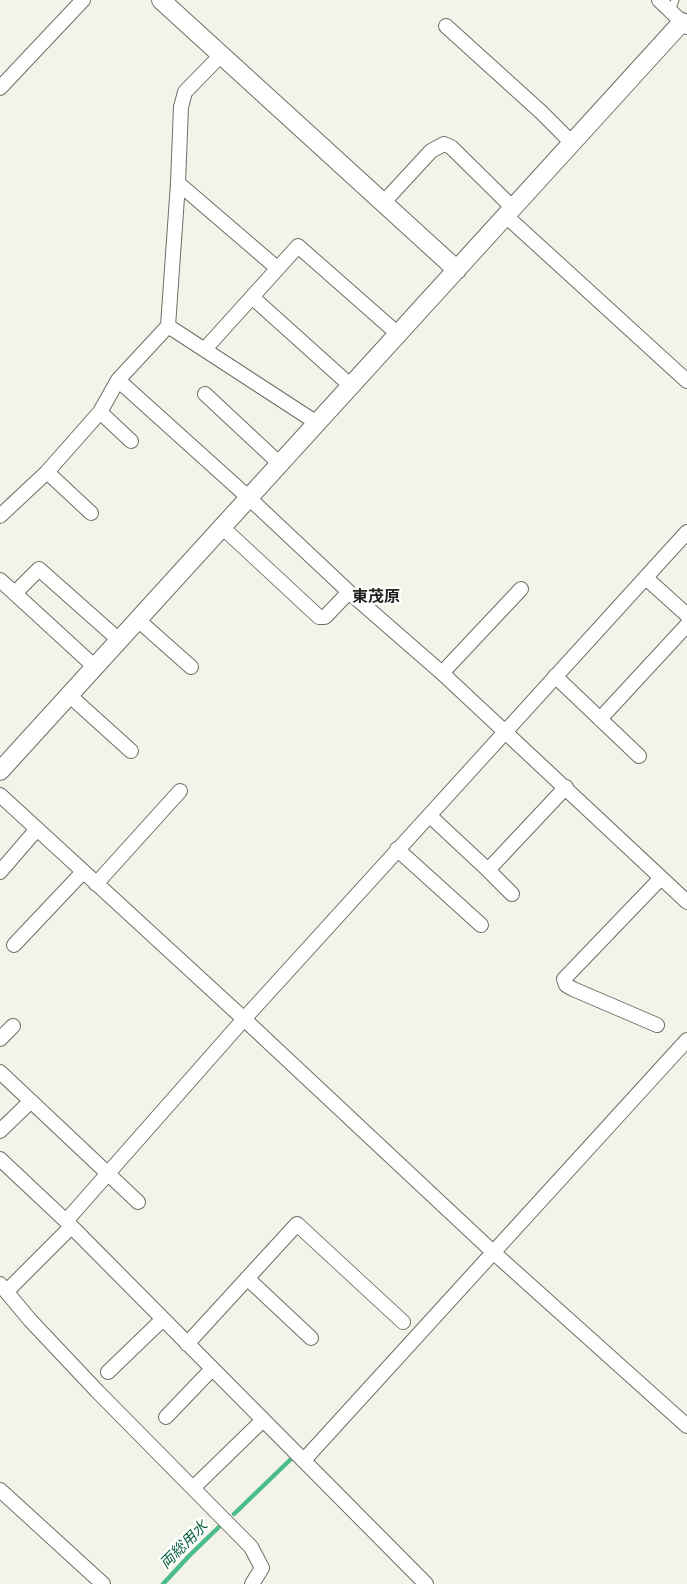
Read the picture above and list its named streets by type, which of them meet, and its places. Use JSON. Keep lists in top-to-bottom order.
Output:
{
  "districts": ["東茂原"],
  "water": ["両総用水"]
}
